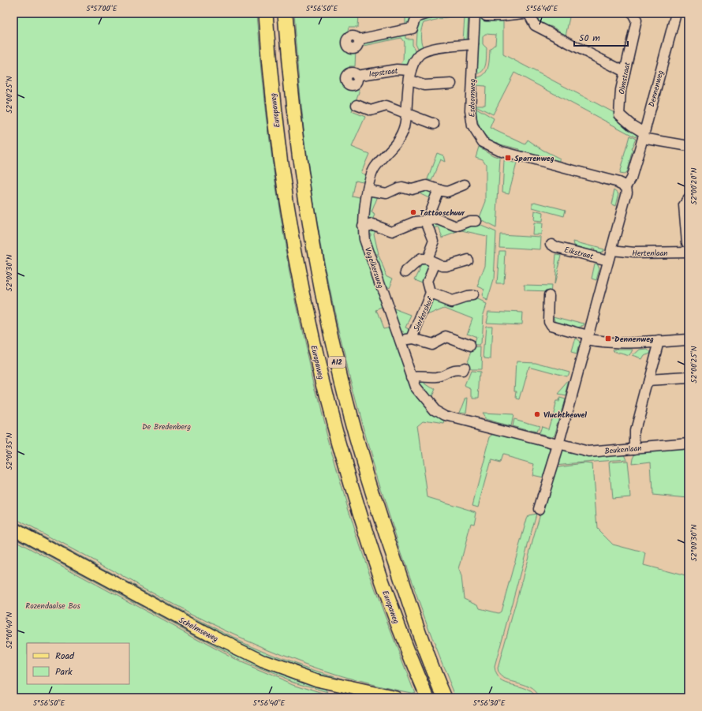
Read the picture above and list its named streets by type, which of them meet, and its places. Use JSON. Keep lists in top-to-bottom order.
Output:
{
  "streets": {
    "highway": ["Europaweg", "A12"],
    "main road": ["Schelmseweg"],
    "street": [
      "Iepstraat",
      "Olmstraat",
      "Dennenweg",
      "Esdoornweg",
      "Eikstraat",
      "Hertenlaan",
      "Vogelkersweg",
      "Sierkershof",
      "Beukenlaan"
    ]
  },
  "crossings": [
    ["Iepstraat", "Vogelkersweg"],
    ["Olmstraat", "Dennenweg"],
    ["Dennenweg", "Esdoornweg"],
    ["Dennenweg", "Eikstraat"],
    ["Dennenweg", "Hertenlaan"],
    ["Dennenweg", "Vogelkersweg"],
    ["Dennenweg", "Beukenlaan"],
    ["Esdoornweg", "Vogelkersweg"],
    ["Vogelkersweg", "Sierkershof"],
    ["Vogelkersweg", "Beukenlaan"]
  ],
  "parks": ["De Bredenberg", "Rozendaalse Bos"],
  "places": {
    "transit": ["Sparrenweg", "Dennenweg"],
    "other": ["Tattooschuur", "Vluchtheuvel"]
  },
  "legend": ["Road", "Park"],
  "scale_bar": "50 m",
  "coordinates": [
    "5°57'00\"E",
    "5°56'50\"E",
    "5°56'40\"E",
    "52°00'25\"N",
    "52°00'20\"N",
    "52°00'30\"N",
    "52°00'35\"N",
    "52°00'40\"N",
    "5°56'30\"E"
  ]
}
